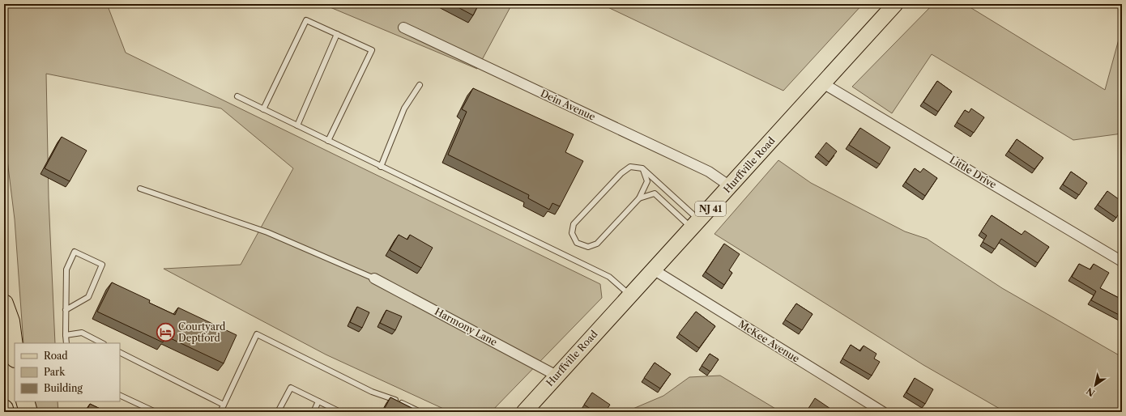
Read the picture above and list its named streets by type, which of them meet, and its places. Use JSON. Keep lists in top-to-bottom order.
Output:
{
  "streets": {
    "main road": ["Hurffville Road", "NJ 41"],
    "street": [
      "Dein Avenue",
      "Little Drive",
      "Harmony Lane",
      "McKee Avenue"
    ]
  },
  "crossings": [
    ["Dein Avenue", "Hurffville Road"],
    ["Hurffville Road", "Little Drive"],
    ["Hurffville Road", "Harmony Lane"],
    ["Hurffville Road", "McKee Avenue"]
  ],
  "places": {
    "hotel": ["Courtyard Deptford"]
  },
  "legend": ["Road", "Park", "Building"],
  "north": "bottom left"
}
